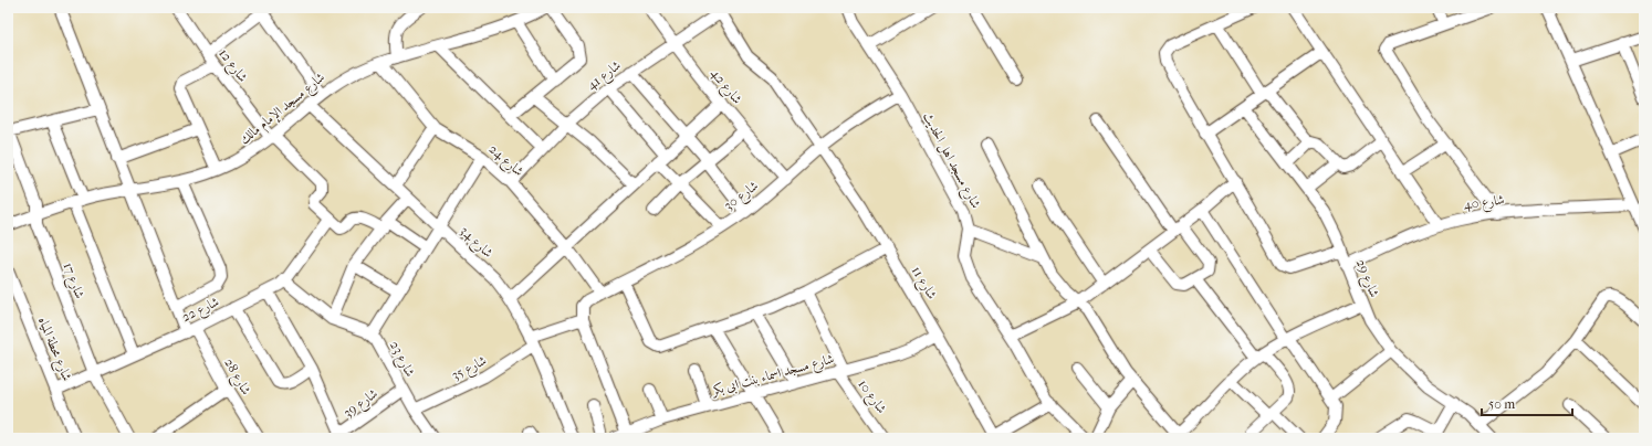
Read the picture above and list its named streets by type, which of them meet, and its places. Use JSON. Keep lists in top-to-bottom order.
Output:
{
  "streets": {
    "street": [
      "شارع 12",
      "شارع 41",
      "شارع 42",
      "شارع مسجد الإمام مالك",
      "شارع 24",
      "شارع مسجد اهل الحديث",
      "شارع 30",
      "شارع 40",
      "شارع 34",
      "شارع 29",
      "شارع 17",
      "شارع 11",
      "شارع 22",
      "شارع محطة المياه",
      "شارع 23",
      "شارع 35",
      "شارع مسجد اسماء بنت ابى بكر",
      "شارع 28",
      "شارع 10",
      "شارع 39"
    ]
  },
  "crossings": [
    ["شارع 12", "شارع مسجد الإمام مالك"],
    ["شارع 12", "شارع 22"],
    ["شارع 41", "شارع 42"],
    ["شارع 41", "شارع 24"],
    ["شارع 41", "شارع 11"],
    ["شارع 42", "شارع 30"],
    ["شارع مسجد الإمام مالك", "شارع 24"],
    ["شارع مسجد الإمام مالك", "شارع 34"],
    ["شارع مسجد الإمام مالك", "شارع 17"],
    ["شارع مسجد الإمام مالك", "شارع 28"],
    ["شارع 24", "شارع 30"],
    ["شارع مسجد اهل الحديث", "شارع 30"],
    ["شارع 30", "شارع 11"],
    ["شارع 30", "شارع 35"],
    ["شارع 40", "شارع 29"],
    ["شارع 34", "شارع 35"],
    ["شارع 17", "شارع 22"],
    ["شارع 11", "شارع مسجد اسماء بنت ابى بكر"],
    ["شارع 22", "شارع محطة المياه"],
    ["شارع 22", "شارع 23"],
    ["شارع 22", "شارع 28"],
    ["شارع 23", "شارع 35"],
    ["شارع 23", "شارع 39"],
    ["شارع مسجد اسماء بنت ابى بكر", "شارع 10"]
  ],
  "scale_bar": "50 m"
}
